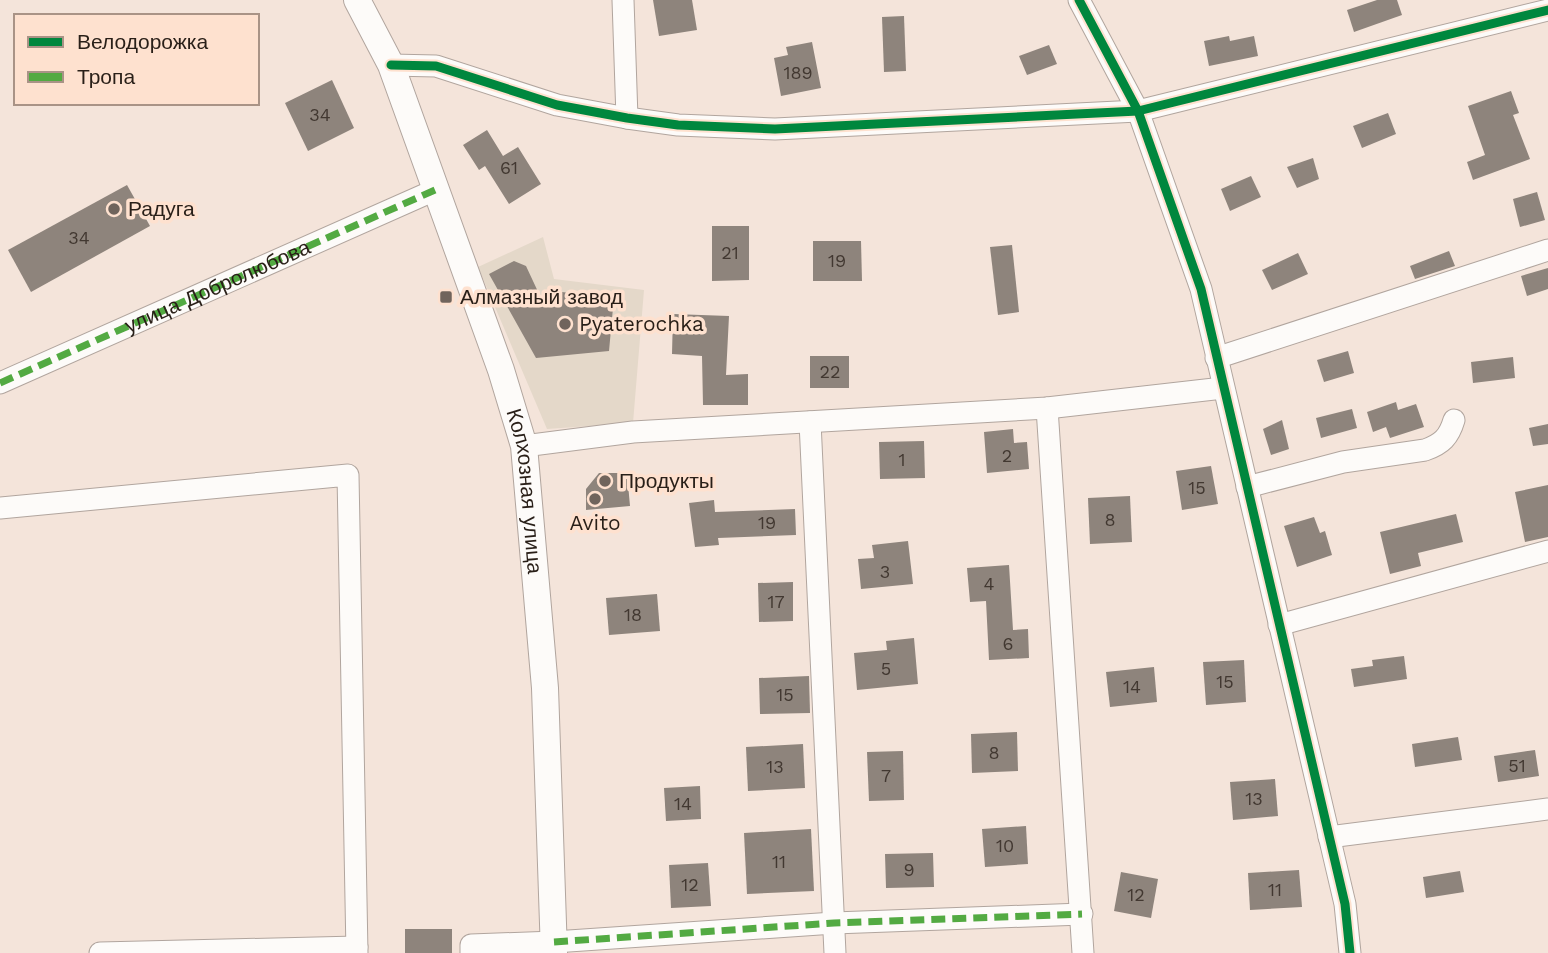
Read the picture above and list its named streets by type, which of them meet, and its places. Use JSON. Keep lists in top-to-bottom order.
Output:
{
  "streets": {
    "main road": ["Колхозная улица"],
    "street": ["улица Добролюбова"]
  },
  "crossings": [
    ["улица Добролюбова", "Колхозная улица"]
  ],
  "places": {
    "other": [
      "Радуга",
      "Pyaterochka",
      "Продукты",
      "Avito"
    ],
    "transit": ["Алмазный завод"]
  },
  "house_numbers": [
    "189",
    "34",
    "61",
    "34",
    "21",
    "19",
    "22",
    "2",
    "1",
    "15",
    "8",
    "19",
    "3",
    "4",
    "17",
    "18",
    "6",
    "5",
    "15",
    "14",
    "15",
    "8",
    "51",
    "13",
    "7",
    "13",
    "14",
    "10",
    "11",
    "9",
    "12",
    "11",
    "12"
  ],
  "legend": ["Велодорожка", "Тропа"]
}
